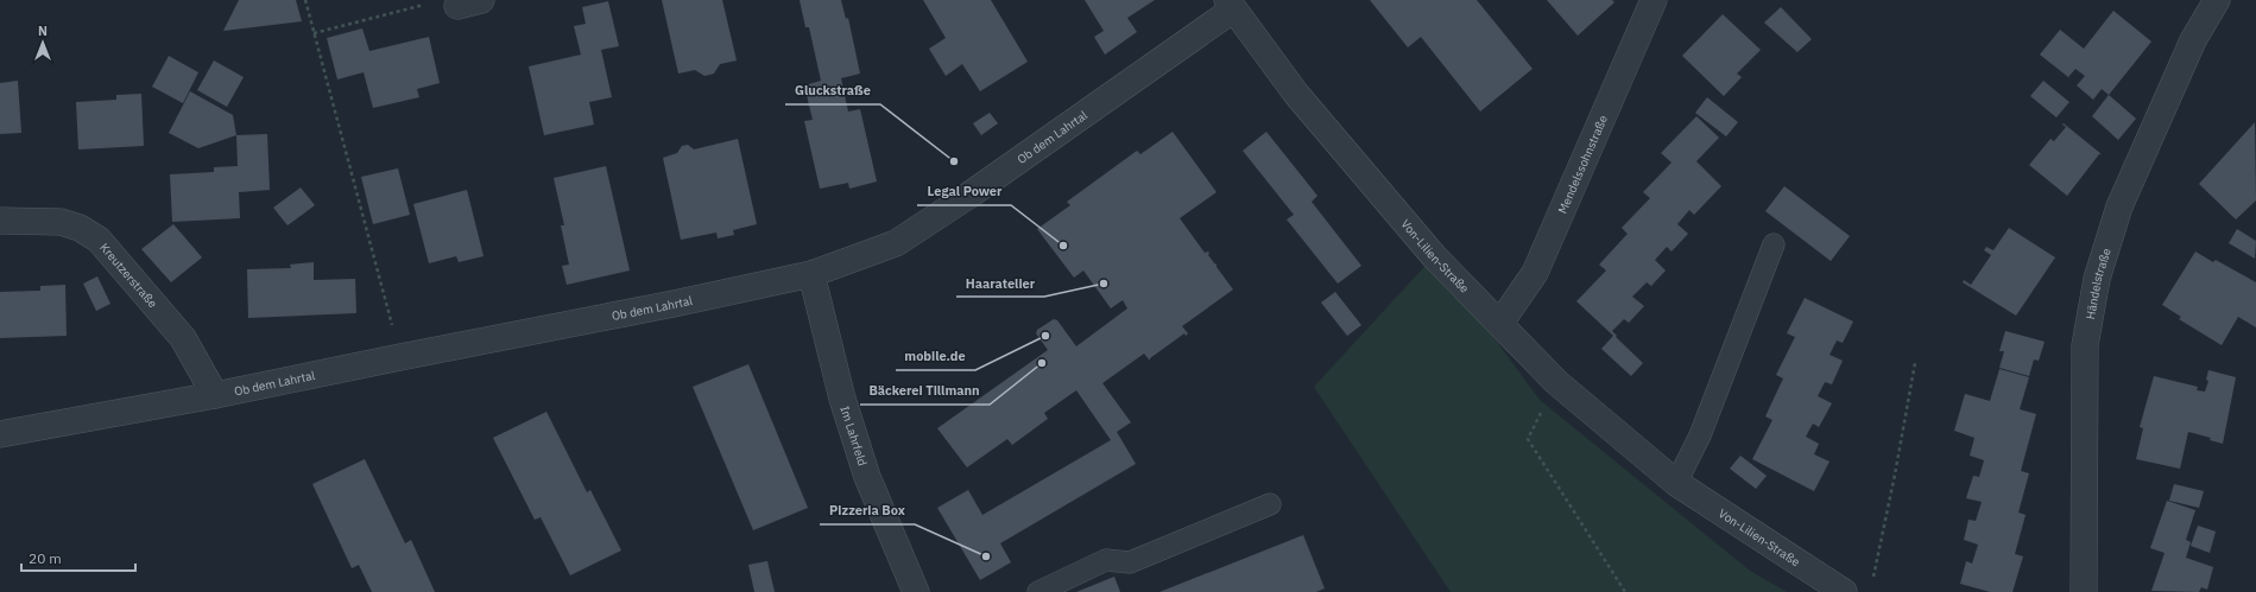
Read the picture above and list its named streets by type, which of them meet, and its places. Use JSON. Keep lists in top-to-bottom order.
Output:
{
  "streets": {
    "street": [
      "Ob dem Lahrtal",
      "Mendelssohnstraße",
      "Von-Lilien-Straße",
      "Kreutzerstraße",
      "Händelstraße",
      "Im Lahrfeld"
    ]
  },
  "crossings": [
    ["Ob dem Lahrtal", "Von-Lilien-Straße"],
    ["Ob dem Lahrtal", "Kreutzerstraße"],
    ["Ob dem Lahrtal", "Im Lahrfeld"],
    ["Mendelssohnstraße", "Von-Lilien-Straße"]
  ],
  "places": [
    "Gluckstraße",
    "Legal Power",
    "Haaratelier",
    "mobile.de",
    "Bäckerei Tillmann",
    "Pizzeria Box"
  ],
  "scale_bar": "20 m",
  "north": "top"
}
